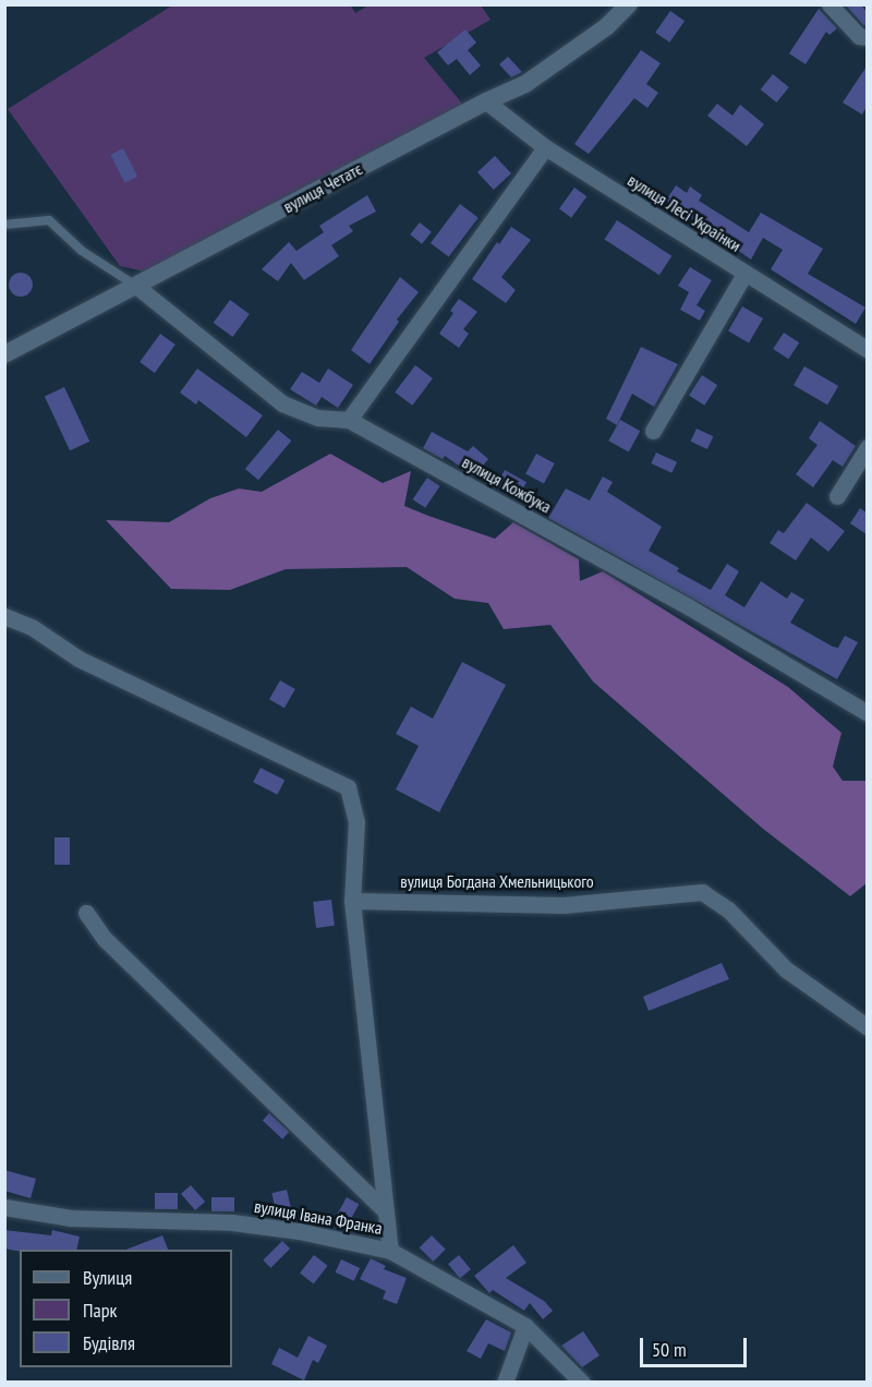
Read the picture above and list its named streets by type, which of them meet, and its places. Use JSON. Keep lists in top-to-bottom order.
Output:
{
  "streets": {
    "street": [
      "вулиця Четатє",
      "вулиця Лесі Українки",
      "вулиця Кожбука",
      "вулиця Богдана Хмельницького",
      "вулиця Івана Франка"
    ]
  },
  "crossings": [
    ["вулиця Четатє", "вулиця Лесі Українки"],
    ["вулиця Четатє", "вулиця Кожбука"]
  ],
  "legend": ["Вулиця", "Парк", "Будівля"],
  "scale_bar": "50 m"
}
